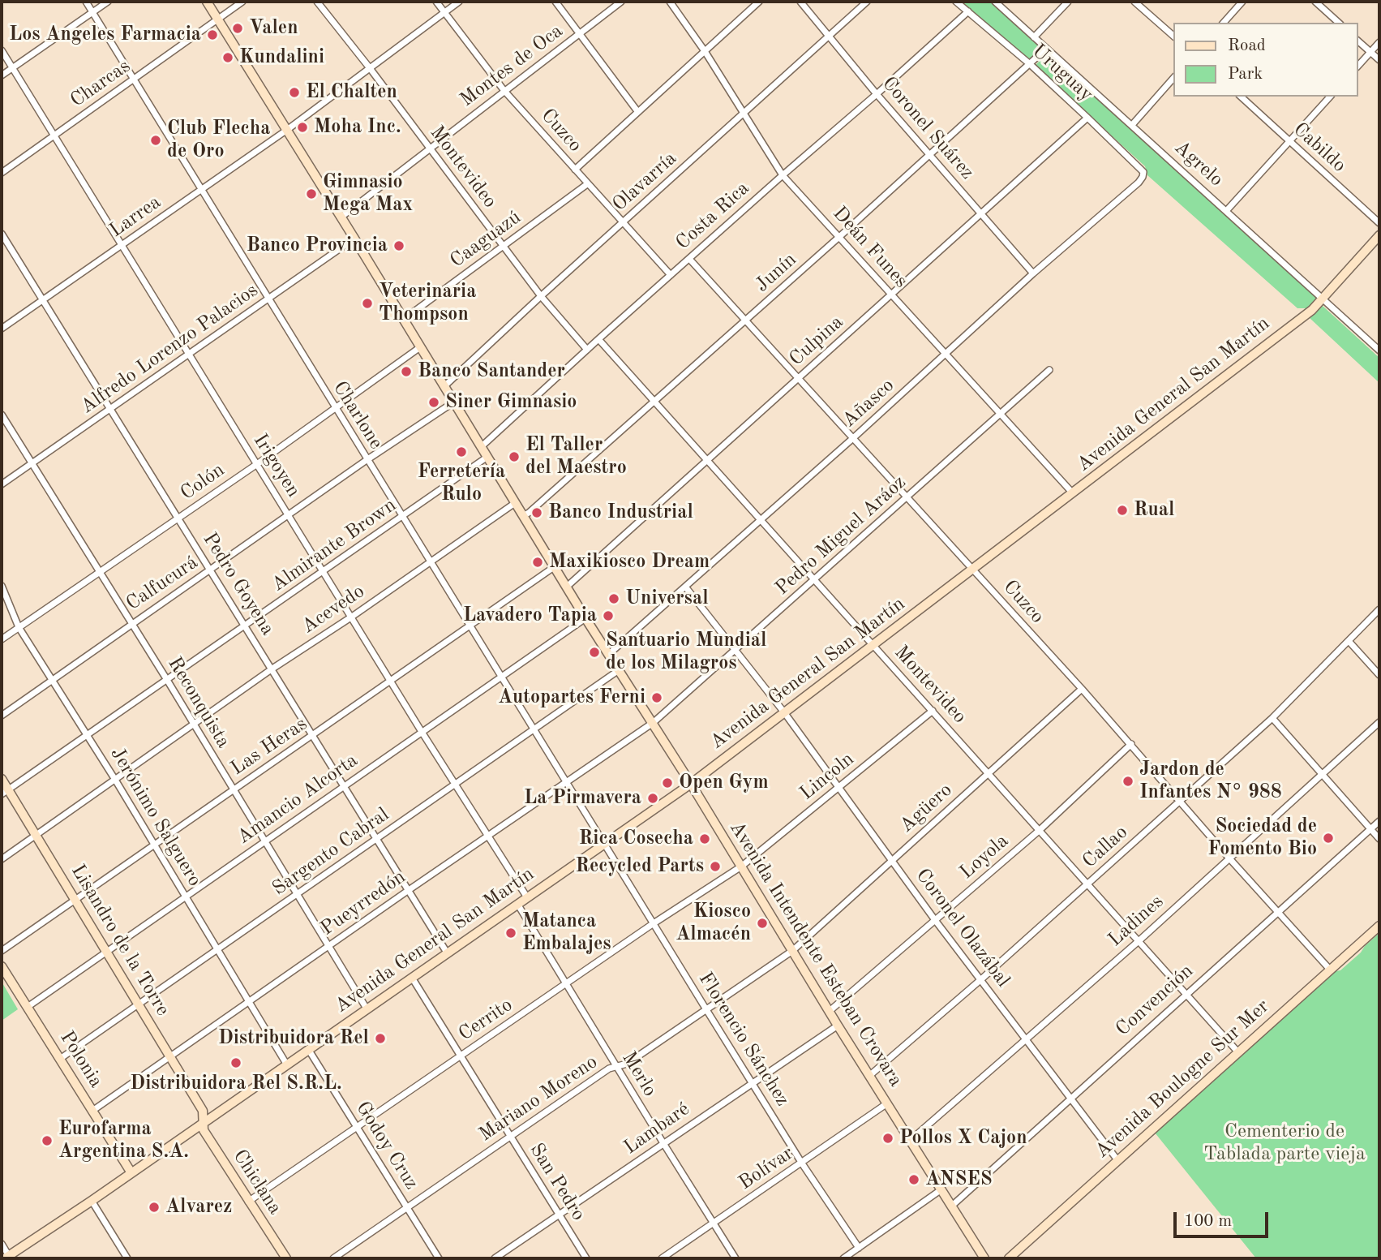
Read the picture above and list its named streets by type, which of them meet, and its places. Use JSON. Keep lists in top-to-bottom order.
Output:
{
  "streets": {
    "main road": [
      "Avenida General San Martín",
      "Lisandro de la Torre",
      "Avenida Intendente Esteban Crovara",
      "Polonia",
      "Avenida Boulogne Sur Mer",
      "Chiclana"
    ],
    "street": [
      "Montes de Oca",
      "Uruguay",
      "Charcas",
      "Coronel Suárez",
      "Cuzco",
      "Cabildo",
      "Agrelo",
      "Montevideo",
      "Olavarría",
      "Costa Rica",
      "Larrea",
      "Caaguazú",
      "Deán Funes",
      "Junín",
      "Culpina",
      "Alfredo Lorenzo Palacios",
      "Añasco",
      "Charlone",
      "Irigoyen",
      "Colón",
      "Pedro Miguel Aráoz",
      "Almirante Brown",
      "Calfucurá",
      "Pedro Goyena",
      "Acevedo",
      "Reconquista",
      "Las Heras",
      "Lincoln",
      "Amancio Alcorta",
      "Agüero",
      "Jerónimo Salguero",
      "Callao",
      "Sargento Cabral",
      "Loyola",
      "Pueyrredón",
      "Ladines",
      "Coronel Olazábal",
      "Convención",
      "Cerrito",
      "Florencio Sánchez",
      "Merlo",
      "Mariano Moreno",
      "Lambaré",
      "Godoy Cruz",
      "Bolívar",
      "San Pedro"
    ]
  },
  "crossings": [
    ["Montes de Oca", "Cuzco"],
    ["Montes de Oca", "Montevideo"],
    ["Montes de Oca", "Avenida Intendente Esteban Crovara"],
    ["Uruguay", "Costa Rica"],
    ["Uruguay", "Junín"],
    ["Uruguay", "Culpina"],
    ["Uruguay", "Añasco"],
    ["Charcas", "Charlone"],
    ["Charcas", "Irigoyen"],
    ["Charcas", "Avenida Intendente Esteban Crovara"],
    ["Coronel Suárez", "Olavarría"],
    ["Coronel Suárez", "Costa Rica"],
    ["Coronel Suárez", "Junín"],
    ["Coronel Suárez", "Culpina"],
    ["Coronel Suárez", "Añasco"],
    ["Cuzco", "Olavarría"],
    ["Cuzco", "Costa Rica"],
    ["Cuzco", "Larrea"],
    ["Cuzco", "Caaguazú"],
    ["Cuzco", "Junín"],
    ["Cuzco", "Culpina"],
    ["Cuzco", "Avenida General San Martín"],
    ["Cuzco", "Añasco"],
    ["Cuzco", "Pedro Miguel Aráoz"],
    ["Cuzco", "Agüero"],
    ["Cuzco", "Callao"],
    ["Cuzco", "Loyola"],
    ["Cuzco", "Ladines"],
    ["Cuzco", "Convención"],
    ["Cuzco", "Avenida Boulogne Sur Mer"],
    ["Agrelo", "Junín"],
    ["Agrelo", "Avenida General San Martín"],
    ["Montevideo", "Olavarría"],
    ["Montevideo", "Costa Rica"],
    ["Montevideo", "Larrea"],
    ["Montevideo", "Caaguazú"],
    ["Montevideo", "Junín"],
    ["Montevideo", "Culpina"],
    ["Montevideo", "Avenida General San Martín"],
    ["Montevideo", "Añasco"],
    ["Montevideo", "Pedro Miguel Aráoz"],
    ["Montevideo", "Lincoln"],
    ["Montevideo", "Agüero"],
    ["Montevideo", "Callao"],
    ["Montevideo", "Loyola"],
    ["Montevideo", "Ladines"],
    ["Montevideo", "Convención"],
    ["Montevideo", "Avenida Boulogne Sur Mer"],
    ["Olavarría", "Deán Funes"],
    ["Olavarría", "Avenida Intendente Esteban Crovara"],
    ["Costa Rica", "Deán Funes"],
    ["Costa Rica", "Avenida Intendente Esteban Crovara"],
    ["Larrea", "Charlone"],
    ["Larrea", "Irigoyen"],
    ["Larrea", "Pedro Goyena"],
    ["Larrea", "Avenida Intendente Esteban Crovara"],
    ["Caaguazú", "Avenida Intendente Esteban Crovara"],
    ["Deán Funes", "Junín"],
    ["Deán Funes", "Culpina"],
    ["Deán Funes", "Avenida General San Martín"],
    ["Deán Funes", "Añasco"],
    ["Deán Funes", "Pedro Miguel Aráoz"],
    ["Junín", "Avenida Intendente Esteban Crovara"],
    ["Culpina", "Avenida Intendente Esteban Crovara"],
    ["Alfredo Lorenzo Palacios", "Charlone"],
    ["Alfredo Lorenzo Palacios", "Irigoyen"],
    ["Alfredo Lorenzo Palacios", "Pedro Goyena"],
    ["Alfredo Lorenzo Palacios", "Reconquista"],
    ["Alfredo Lorenzo Palacios", "Avenida Intendente Esteban Crovara"],
    ["Avenida General San Martín", "Charlone"],
    ["Avenida General San Martín", "Irigoyen"],
    ["Avenida General San Martín", "Pedro Goyena"],
    ["Avenida General San Martín", "Reconquista"],
    ["Avenida General San Martín", "Jerónimo Salguero"],
    ["Avenida General San Martín", "Coronel Olazábal"],
    ["Avenida General San Martín", "Lisandro de la Torre"],
    ["Avenida General San Martín", "Avenida Intendente Esteban Crovara"],
    ["Avenida General San Martín", "Florencio Sánchez"],
    ["Avenida General San Martín", "Polonia"],
    ["Avenida General San Martín", "Merlo"],
    ["Avenida General San Martín", "Godoy Cruz"],
    ["Avenida General San Martín", "Chiclana"],
    ["Avenida General San Martín", "San Pedro"],
    ["Añasco", "Coronel Olazábal"],
    ["Añasco", "Avenida Intendente Esteban Crovara"],
    ["Charlone", "Colón"],
    ["Charlone", "Almirante Brown"],
    ["Charlone", "Calfucurá"],
    ["Charlone", "Acevedo"],
    ["Charlone", "Las Heras"],
    ["Charlone", "Amancio Alcorta"],
    ["Charlone", "Sargento Cabral"],
    ["Charlone", "Pueyrredón"],
    ["Charlone", "Florencio Sánchez"],
    ["Irigoyen", "Colón"],
    ["Irigoyen", "Almirante Brown"],
    ["Irigoyen", "Calfucurá"],
    ["Irigoyen", "Acevedo"],
    ["Irigoyen", "Las Heras"],
    ["Irigoyen", "Amancio Alcorta"],
    ["Irigoyen", "Sargento Cabral"],
    ["Irigoyen", "Pueyrredón"],
    ["Colón", "Pedro Goyena"],
    ["Colón", "Reconquista"],
    ["Colón", "Jerónimo Salguero"],
    ["Colón", "Avenida Intendente Esteban Crovara"],
    ["Pedro Miguel Aráoz", "Pueyrredón"],
    ["Pedro Miguel Aráoz", "Coronel Olazábal"],
    ["Pedro Miguel Aráoz", "Avenida Intendente Esteban Crovara"],
    ["Almirante Brown", "Pedro Goyena"],
    ["Almirante Brown", "Reconquista"],
    ["Almirante Brown", "Jerónimo Salguero"],
    ["Almirante Brown", "Lisandro de la Torre"],
    ["Almirante Brown", "Avenida Intendente Esteban Crovara"],
    ["Calfucurá", "Pedro Goyena"],
    ["Calfucurá", "Reconquista"],
    ["Calfucurá", "Jerónimo Salguero"],
    ["Calfucurá", "Avenida Intendente Esteban Crovara"],
    ["Pedro Goyena", "Acevedo"],
    ["Pedro Goyena", "Las Heras"],
    ["Pedro Goyena", "Amancio Alcorta"],
    ["Pedro Goyena", "Sargento Cabral"],
    ["Pedro Goyena", "Pueyrredón"],
    ["Acevedo", "Reconquista"],
    ["Acevedo", "Jerónimo Salguero"],
    ["Acevedo", "Lisandro de la Torre"],
    ["Acevedo", "Avenida Intendente Esteban Crovara"],
    ["Reconquista", "Las Heras"],
    ["Reconquista", "Amancio Alcorta"],
    ["Reconquista", "Sargento Cabral"],
    ["Reconquista", "Pueyrredón"],
    ["Las Heras", "Jerónimo Salguero"],
    ["Las Heras", "Lisandro de la Torre"],
    ["Las Heras", "Avenida Intendente Esteban Crovara"],
    ["Lincoln", "Coronel Olazábal"],
    ["Lincoln", "Avenida Intendente Esteban Crovara"],
    ["Lincoln", "Cerrito"],
    ["Amancio Alcorta", "Jerónimo Salguero"],
    ["Amancio Alcorta", "Lisandro de la Torre"],
    ["Amancio Alcorta", "Avenida Intendente Esteban Crovara"],
    ["Amancio Alcorta", "Polonia"],
    ["Agüero", "Coronel Olazábal"],
    ["Agüero", "Avenida Intendente Esteban Crovara"],
    ["Agüero", "Mariano Moreno"],
    ["Jerónimo Salguero", "Sargento Cabral"],
    ["Jerónimo Salguero", "Pueyrredón"],
    ["Callao", "Coronel Olazábal"],
    ["Callao", "Avenida Intendente Esteban Crovara"],
    ["Sargento Cabral", "Lisandro de la Torre"],
    ["Sargento Cabral", "Avenida Intendente Esteban Crovara"],
    ["Sargento Cabral", "Polonia"],
    ["Loyola", "Coronel Olazábal"],
    ["Loyola", "Avenida Intendente Esteban Crovara"],
    ["Pueyrredón", "Lisandro de la Torre"],
    ["Pueyrredón", "Avenida Intendente Esteban Crovara"],
    ["Pueyrredón", "Polonia"],
    ["Ladines", "Coronel Olazábal"],
    ["Ladines", "Avenida Intendente Esteban Crovara"],
    ["Coronel Olazábal", "Convención"],
    ["Coronel Olazábal", "Avenida Boulogne Sur Mer"],
    ["Lisandro de la Torre", "Chiclana"],
    ["Avenida Intendente Esteban Crovara", "Convención"],
    ["Avenida Intendente Esteban Crovara", "Cerrito"],
    ["Avenida Intendente Esteban Crovara", "Mariano Moreno"],
    ["Avenida Intendente Esteban Crovara", "Lambaré"],
    ["Avenida Intendente Esteban Crovara", "Bolívar"],
    ["Cerrito", "Florencio Sánchez"],
    ["Cerrito", "Merlo"],
    ["Cerrito", "Godoy Cruz"],
    ["Cerrito", "Chiclana"],
    ["Cerrito", "San Pedro"],
    ["Florencio Sánchez", "Mariano Moreno"],
    ["Florencio Sánchez", "Lambaré"],
    ["Florencio Sánchez", "Bolívar"],
    ["Merlo", "Mariano Moreno"],
    ["Merlo", "Lambaré"],
    ["Merlo", "Bolívar"],
    ["Mariano Moreno", "Godoy Cruz"],
    ["Mariano Moreno", "San Pedro"],
    ["Lambaré", "San Pedro"]
  ],
  "parks": ["Cementerio de Tablada parte vieja"],
  "places": [
    "Valen",
    "Los Angeles Farmacia",
    "Kundalini",
    "El Chalten",
    "Moha Inc.",
    "Club Flecha de Oro",
    "Gimnasio Mega Max",
    "Banco Provincia",
    "Veterinaria Thompson",
    "Banco Santander",
    "Siner Gimnasio",
    "Ferretería Rulo",
    "El Taller del Maestro",
    "Rual",
    "Banco Industrial",
    "Maxikiosco Dream",
    "Universal",
    "Lavadero Tapia",
    "Santuario Mundial de los Milagros",
    "Autopartes Ferni",
    "Jardon de Infantes N° 988",
    "Open Gym",
    "La Pirmavera",
    "Sociedad de Fomento Bio",
    "Rica Cosecha",
    "Recycled Parts",
    "Kiosco Almacén",
    "Matanca Embalajes",
    "Distribuidora Rel",
    "Distribuidora Rel S.R.L.",
    "Pollos X Cajon",
    "Eurofarma Argentina S.A.",
    "ANSES",
    "Alvarez"
  ],
  "legend": ["Road", "Park"],
  "scale_bar": "100 m"
}
